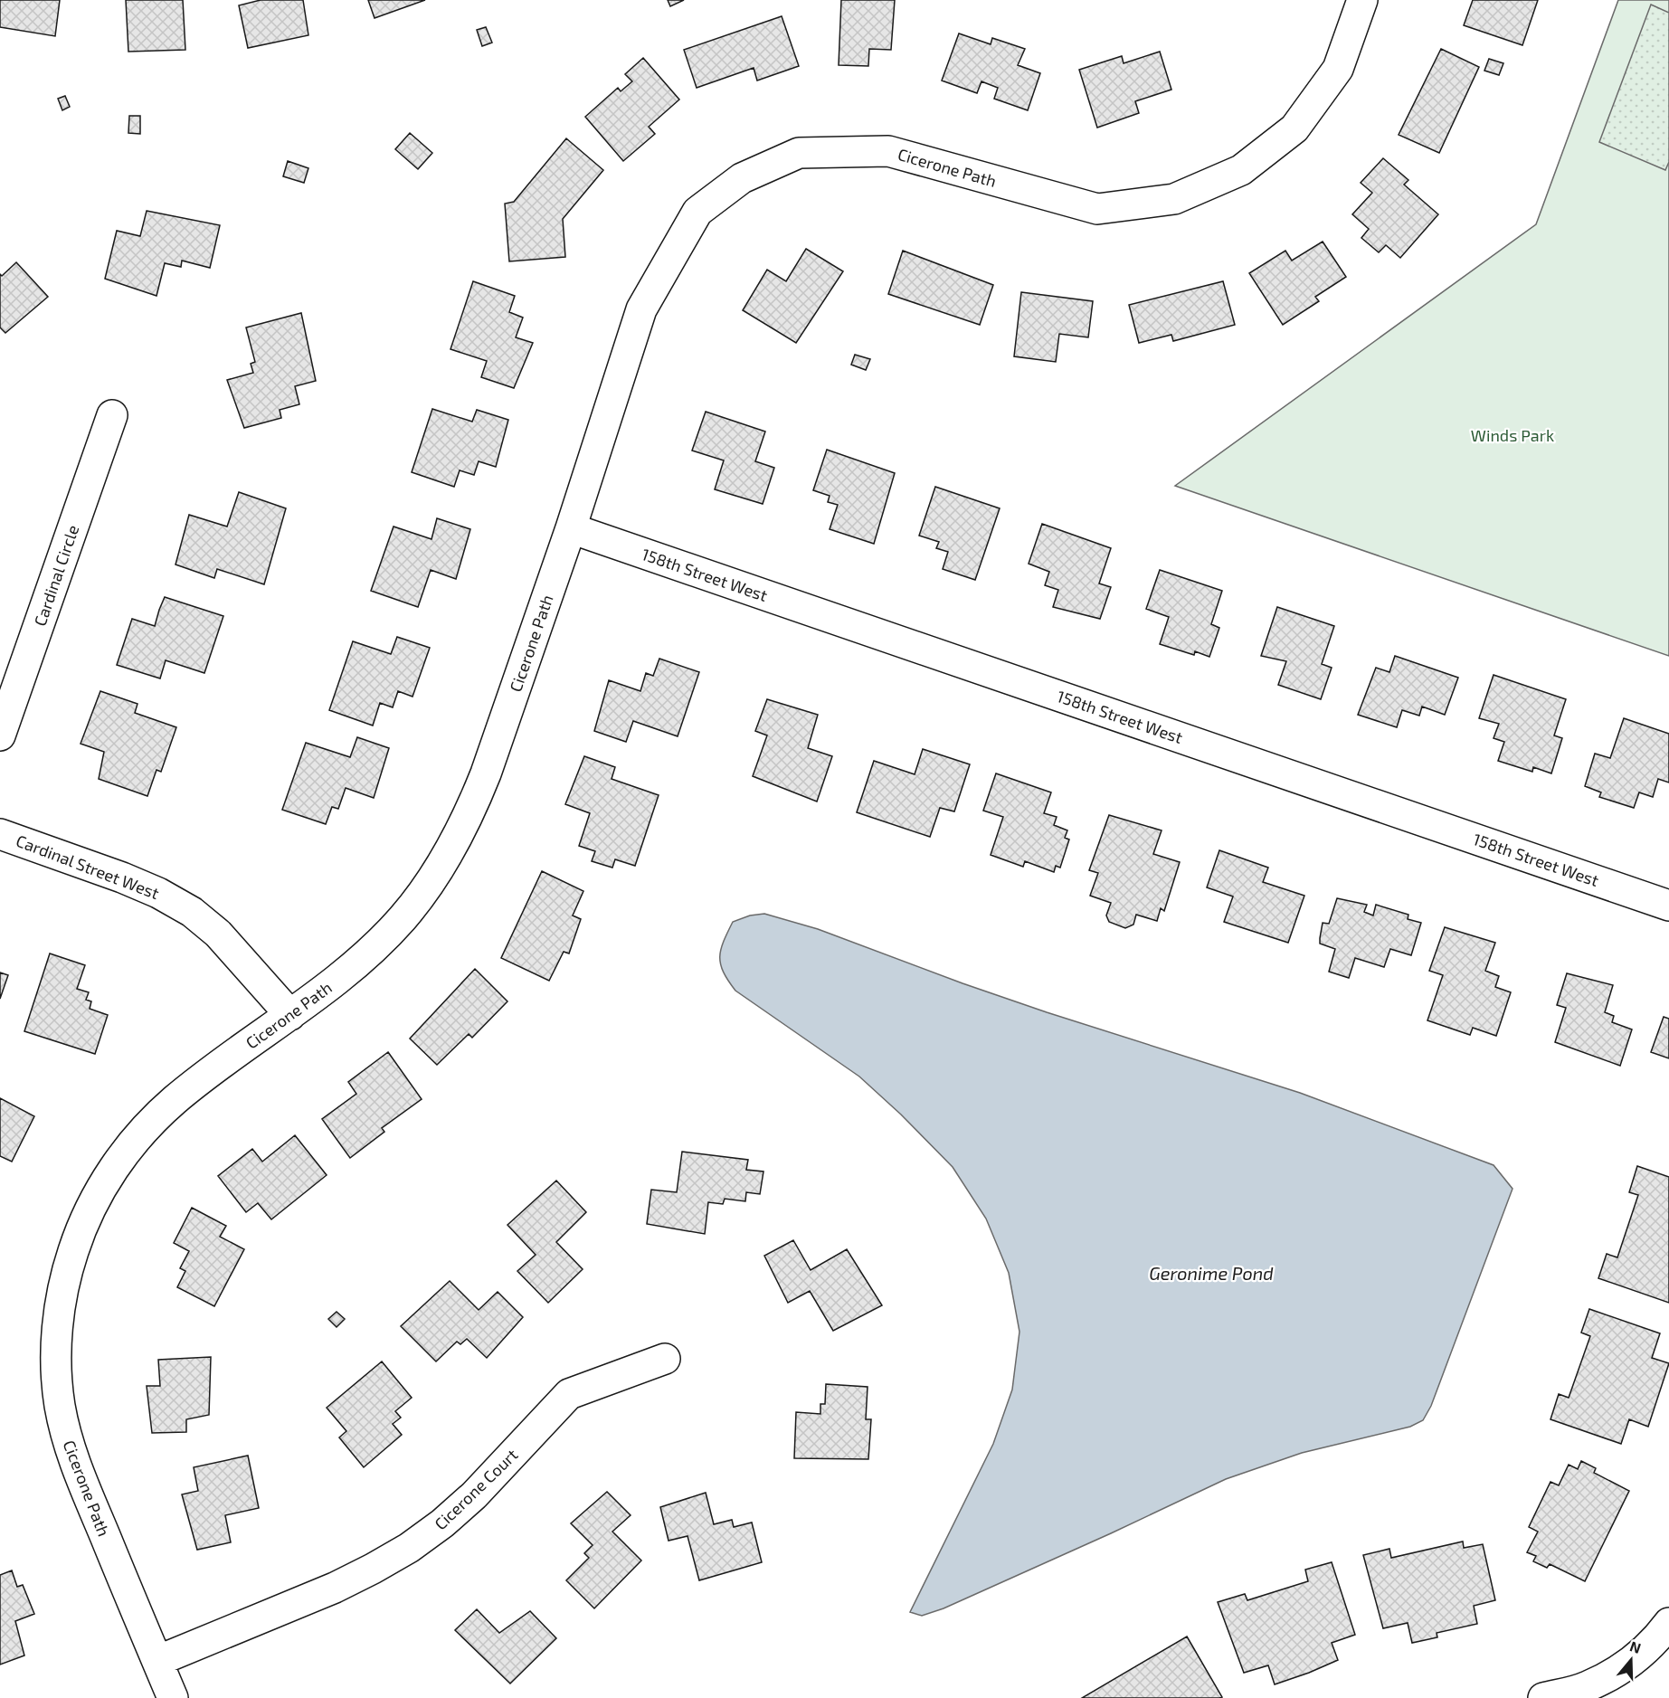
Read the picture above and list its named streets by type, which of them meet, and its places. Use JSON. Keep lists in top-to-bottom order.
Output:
{
  "streets": {
    "street": [
      "Cicerone Path",
      "158th Street West",
      "Cardinal Circle",
      "Cardinal Street West",
      "Cicerone Court"
    ]
  },
  "crossings": [
    ["Cicerone Path", "158th Street West"],
    ["Cicerone Path", "Cardinal Street West"],
    ["Cicerone Path", "Cicerone Court"]
  ],
  "water": ["Geronime Pond"],
  "parks": ["Winds Park"],
  "north": "top"
}
